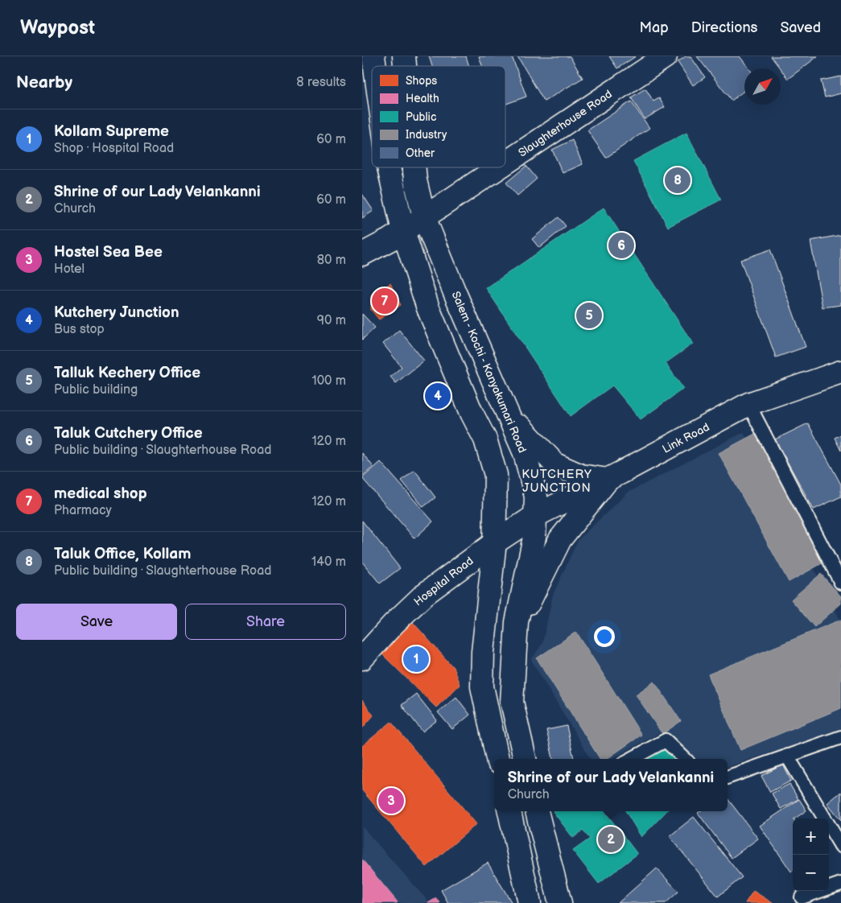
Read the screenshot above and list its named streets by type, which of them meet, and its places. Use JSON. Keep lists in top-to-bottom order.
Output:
{
  "streets": {
    "main road": [
      "Slaughterhouse Road",
      "Salem - Kochi - Kanyakumari Road",
      "Link Road",
      "Hospital Road"
    ]
  },
  "crossings": [
    ["Slaughterhouse Road", "Salem - Kochi - Kanyakumari Road"],
    ["Salem - Kochi - Kanyakumari Road", "Link Road"],
    ["Salem - Kochi - Kanyakumari Road", "Hospital Road"],
    ["Link Road", "Hospital Road"]
  ],
  "districts": ["KUTCHERY JUNCTION"],
  "legend": [
    "Shops",
    "Health",
    "Public",
    "Industry",
    "Other"
  ],
  "north": "top right",
  "page": {
    "header": "Waypost",
    "nav": ["Map", "Directions", "Saved"],
    "heading": ["Nearby", "8 results"],
    "list": [
      {
        "mark": "1",
        "name": "Kollam Supreme",
        "note": "Shop · Hospital Road",
        "value": "60 m"
      },
      {
        "mark": "2",
        "name": "Shrine of our Lady Velankanni",
        "note": "Church",
        "value": "60 m"
      },
      {
        "mark": "3",
        "name": "Hostel Sea Bee",
        "note": "Hotel",
        "value": "80 m"
      },
      {
        "mark": "4",
        "name": "Kutchery Junction",
        "note": "Bus stop",
        "value": "90 m"
      },
      {
        "mark": "5",
        "name": "Talluk Kechery Office",
        "note": "Public building",
        "value": "100 m"
      },
      {
        "mark": "6",
        "name": "Taluk Cutchery Office",
        "note": "Public building · Slaughterhouse Road",
        "value": "120 m"
      },
      {
        "mark": "7",
        "name": "medical shop",
        "note": "Pharmacy",
        "value": "120 m"
      },
      {
        "mark": "8",
        "name": "Taluk Office, Kollam",
        "note": "Public building · Slaughterhouse Road",
        "value": "140 m"
      }
    ],
    "pins": [
      "8",
      "6",
      "7",
      "5",
      "4",
      "1",
      "3",
      "2"
    ],
    "buttons": ["Save", "Share"],
    "popup": ["Shrine of our Lady Velankanni", "Church"],
    "map_buttons": ["+", "−"]
  }
}
